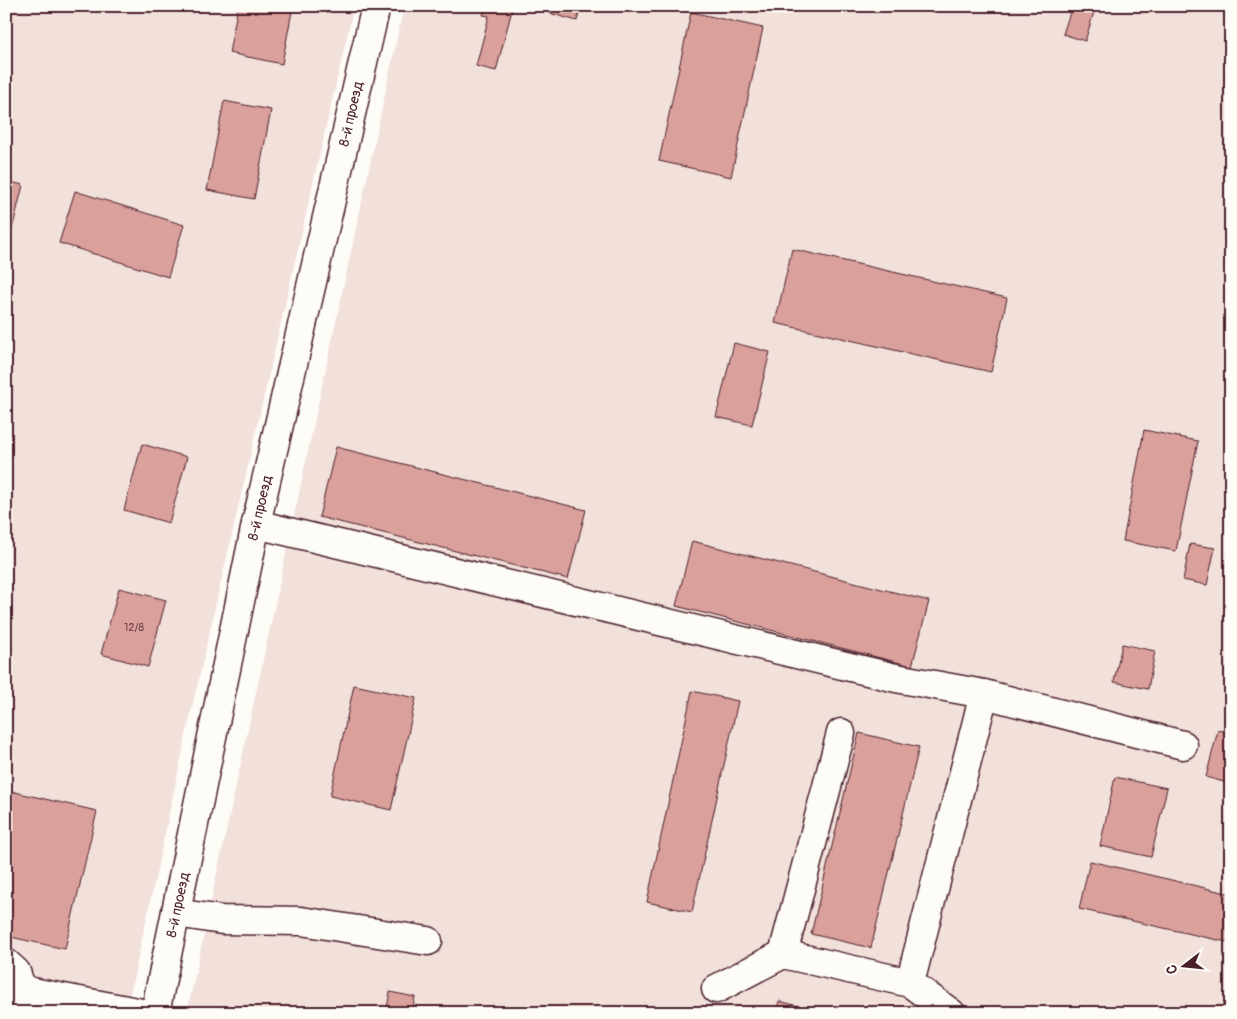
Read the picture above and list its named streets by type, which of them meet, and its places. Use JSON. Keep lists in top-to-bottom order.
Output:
{
  "streets": {
    "street": ["8-й проезд"]
  },
  "house_numbers": ["12/8"],
  "north": "left"
}
